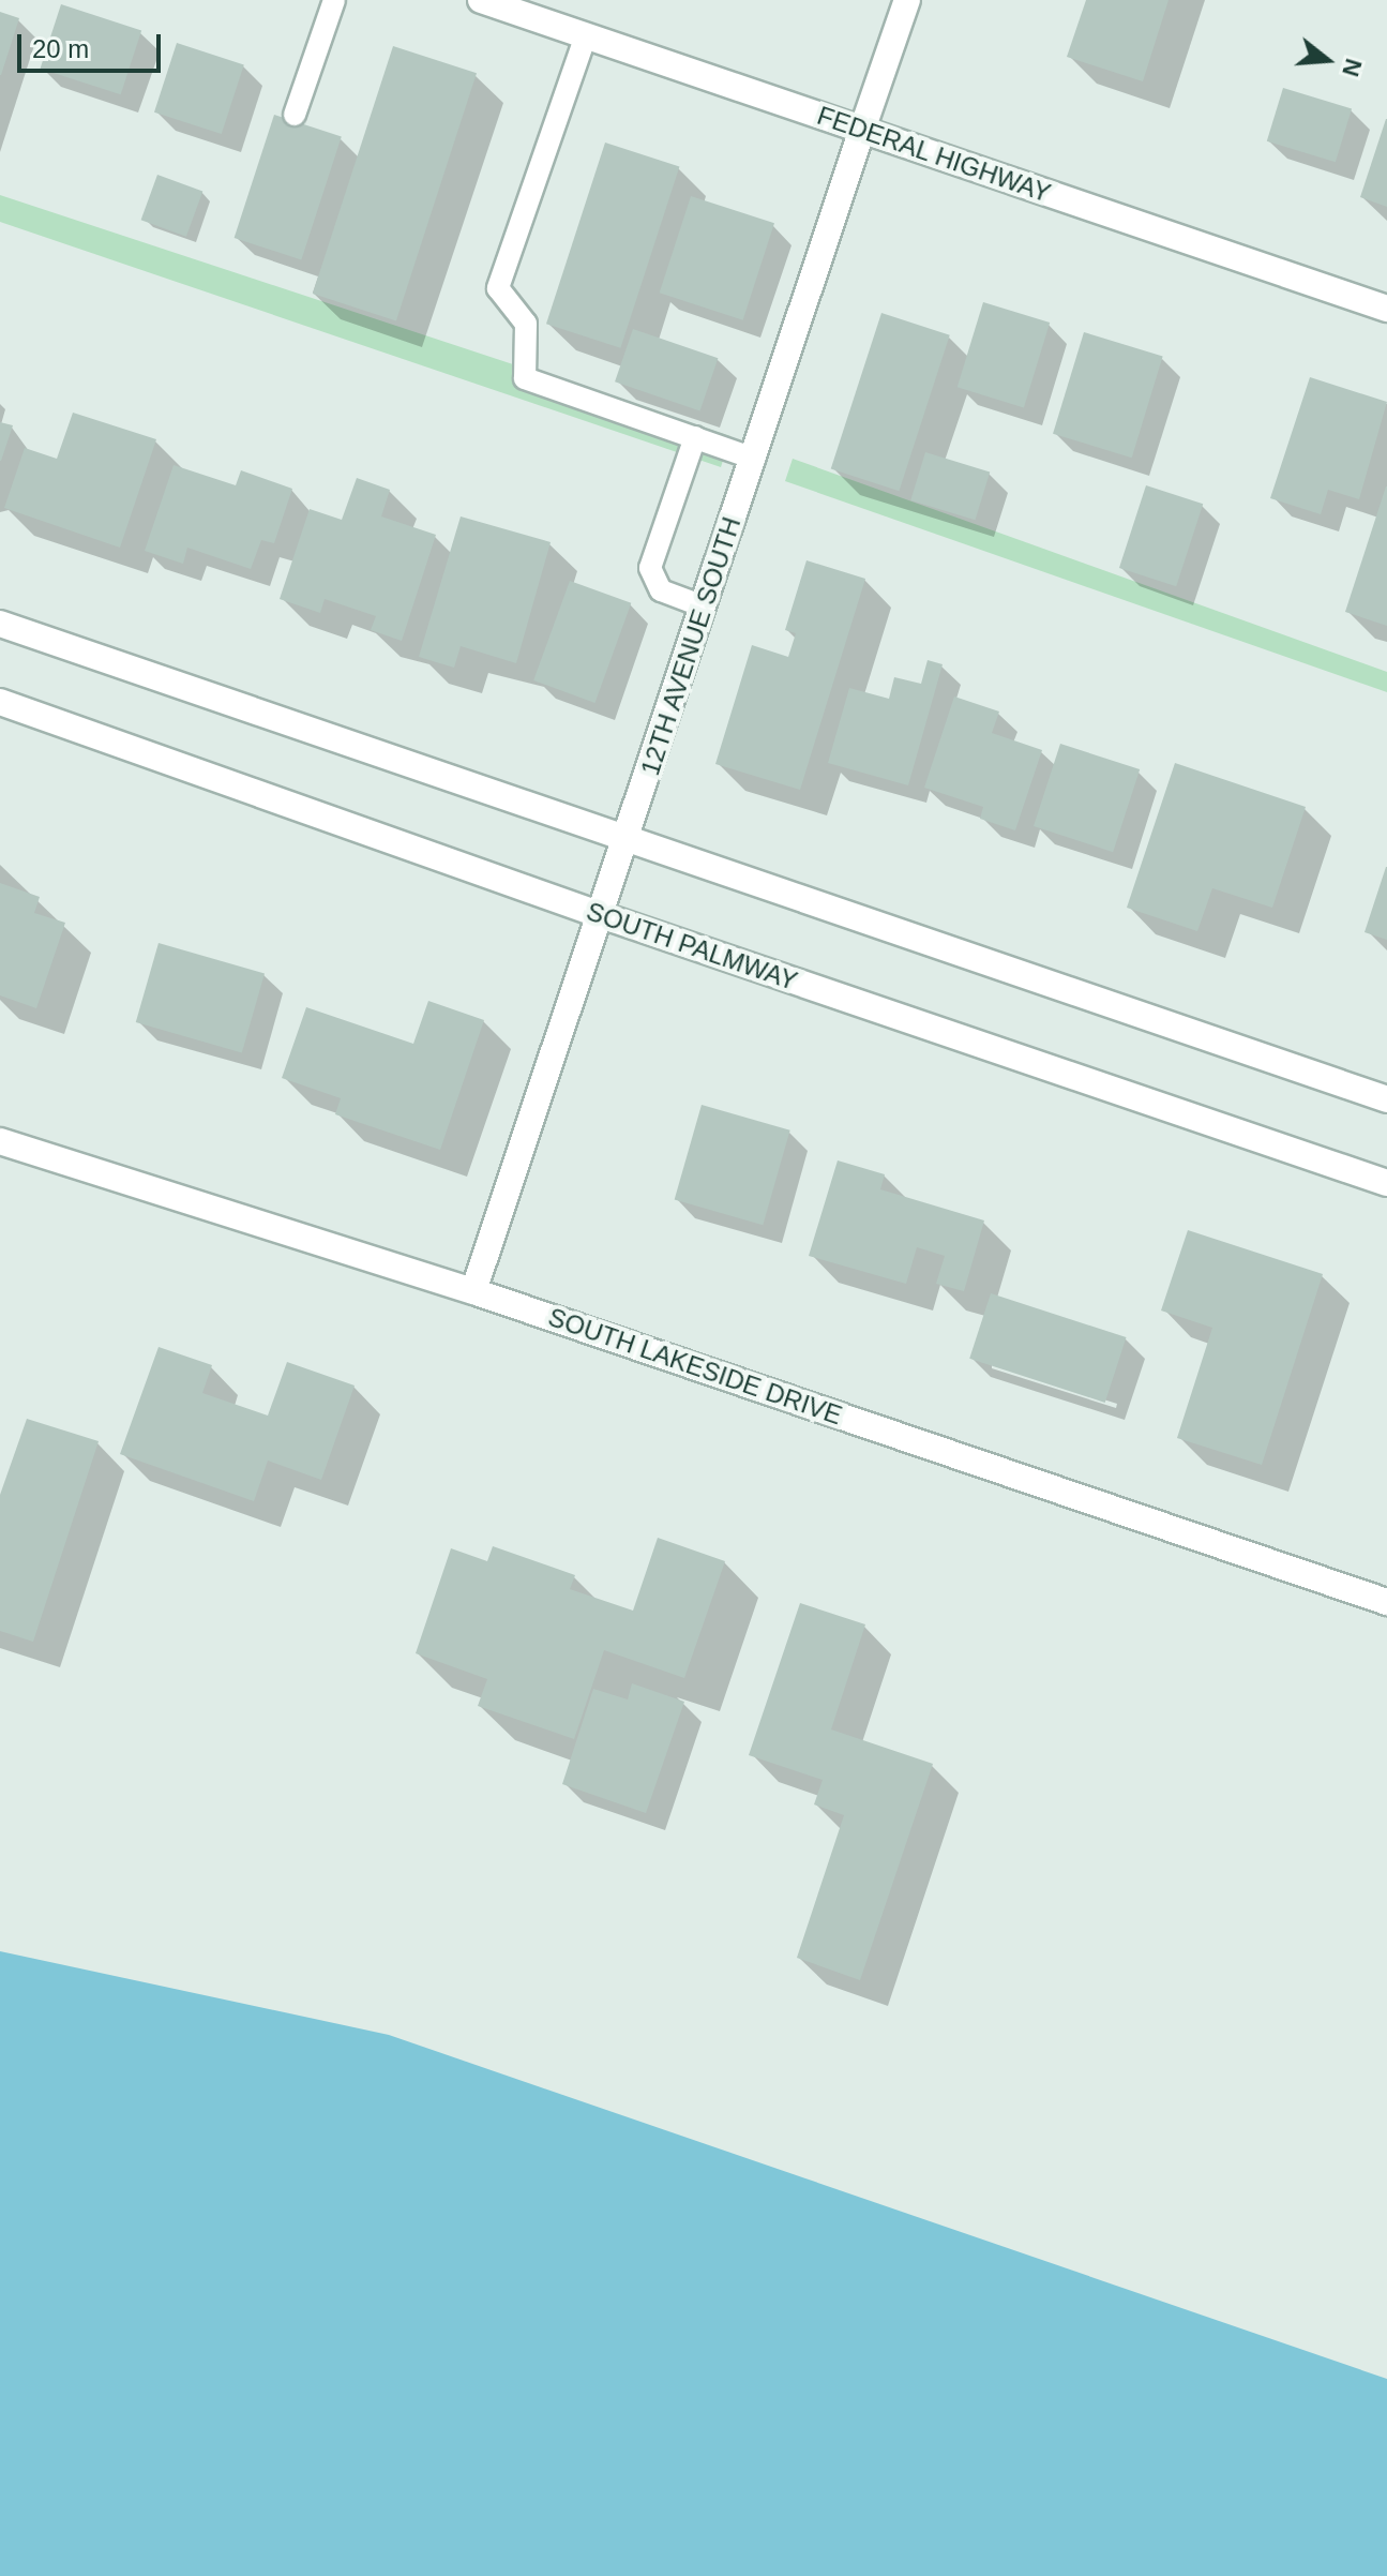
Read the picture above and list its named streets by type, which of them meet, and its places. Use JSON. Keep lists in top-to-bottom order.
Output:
{
  "streets": {
    "street": [
      "FEDERAL HIGHWAY",
      "12TH AVENUE SOUTH",
      "SOUTH PALMWAY",
      "SOUTH LAKESIDE DRIVE"
    ]
  },
  "crossings": [
    ["FEDERAL HIGHWAY", "12TH AVENUE SOUTH"],
    ["12TH AVENUE SOUTH", "SOUTH PALMWAY"],
    ["12TH AVENUE SOUTH", "SOUTH LAKESIDE DRIVE"]
  ],
  "scale_bar": "20 m",
  "north": "right"
}
